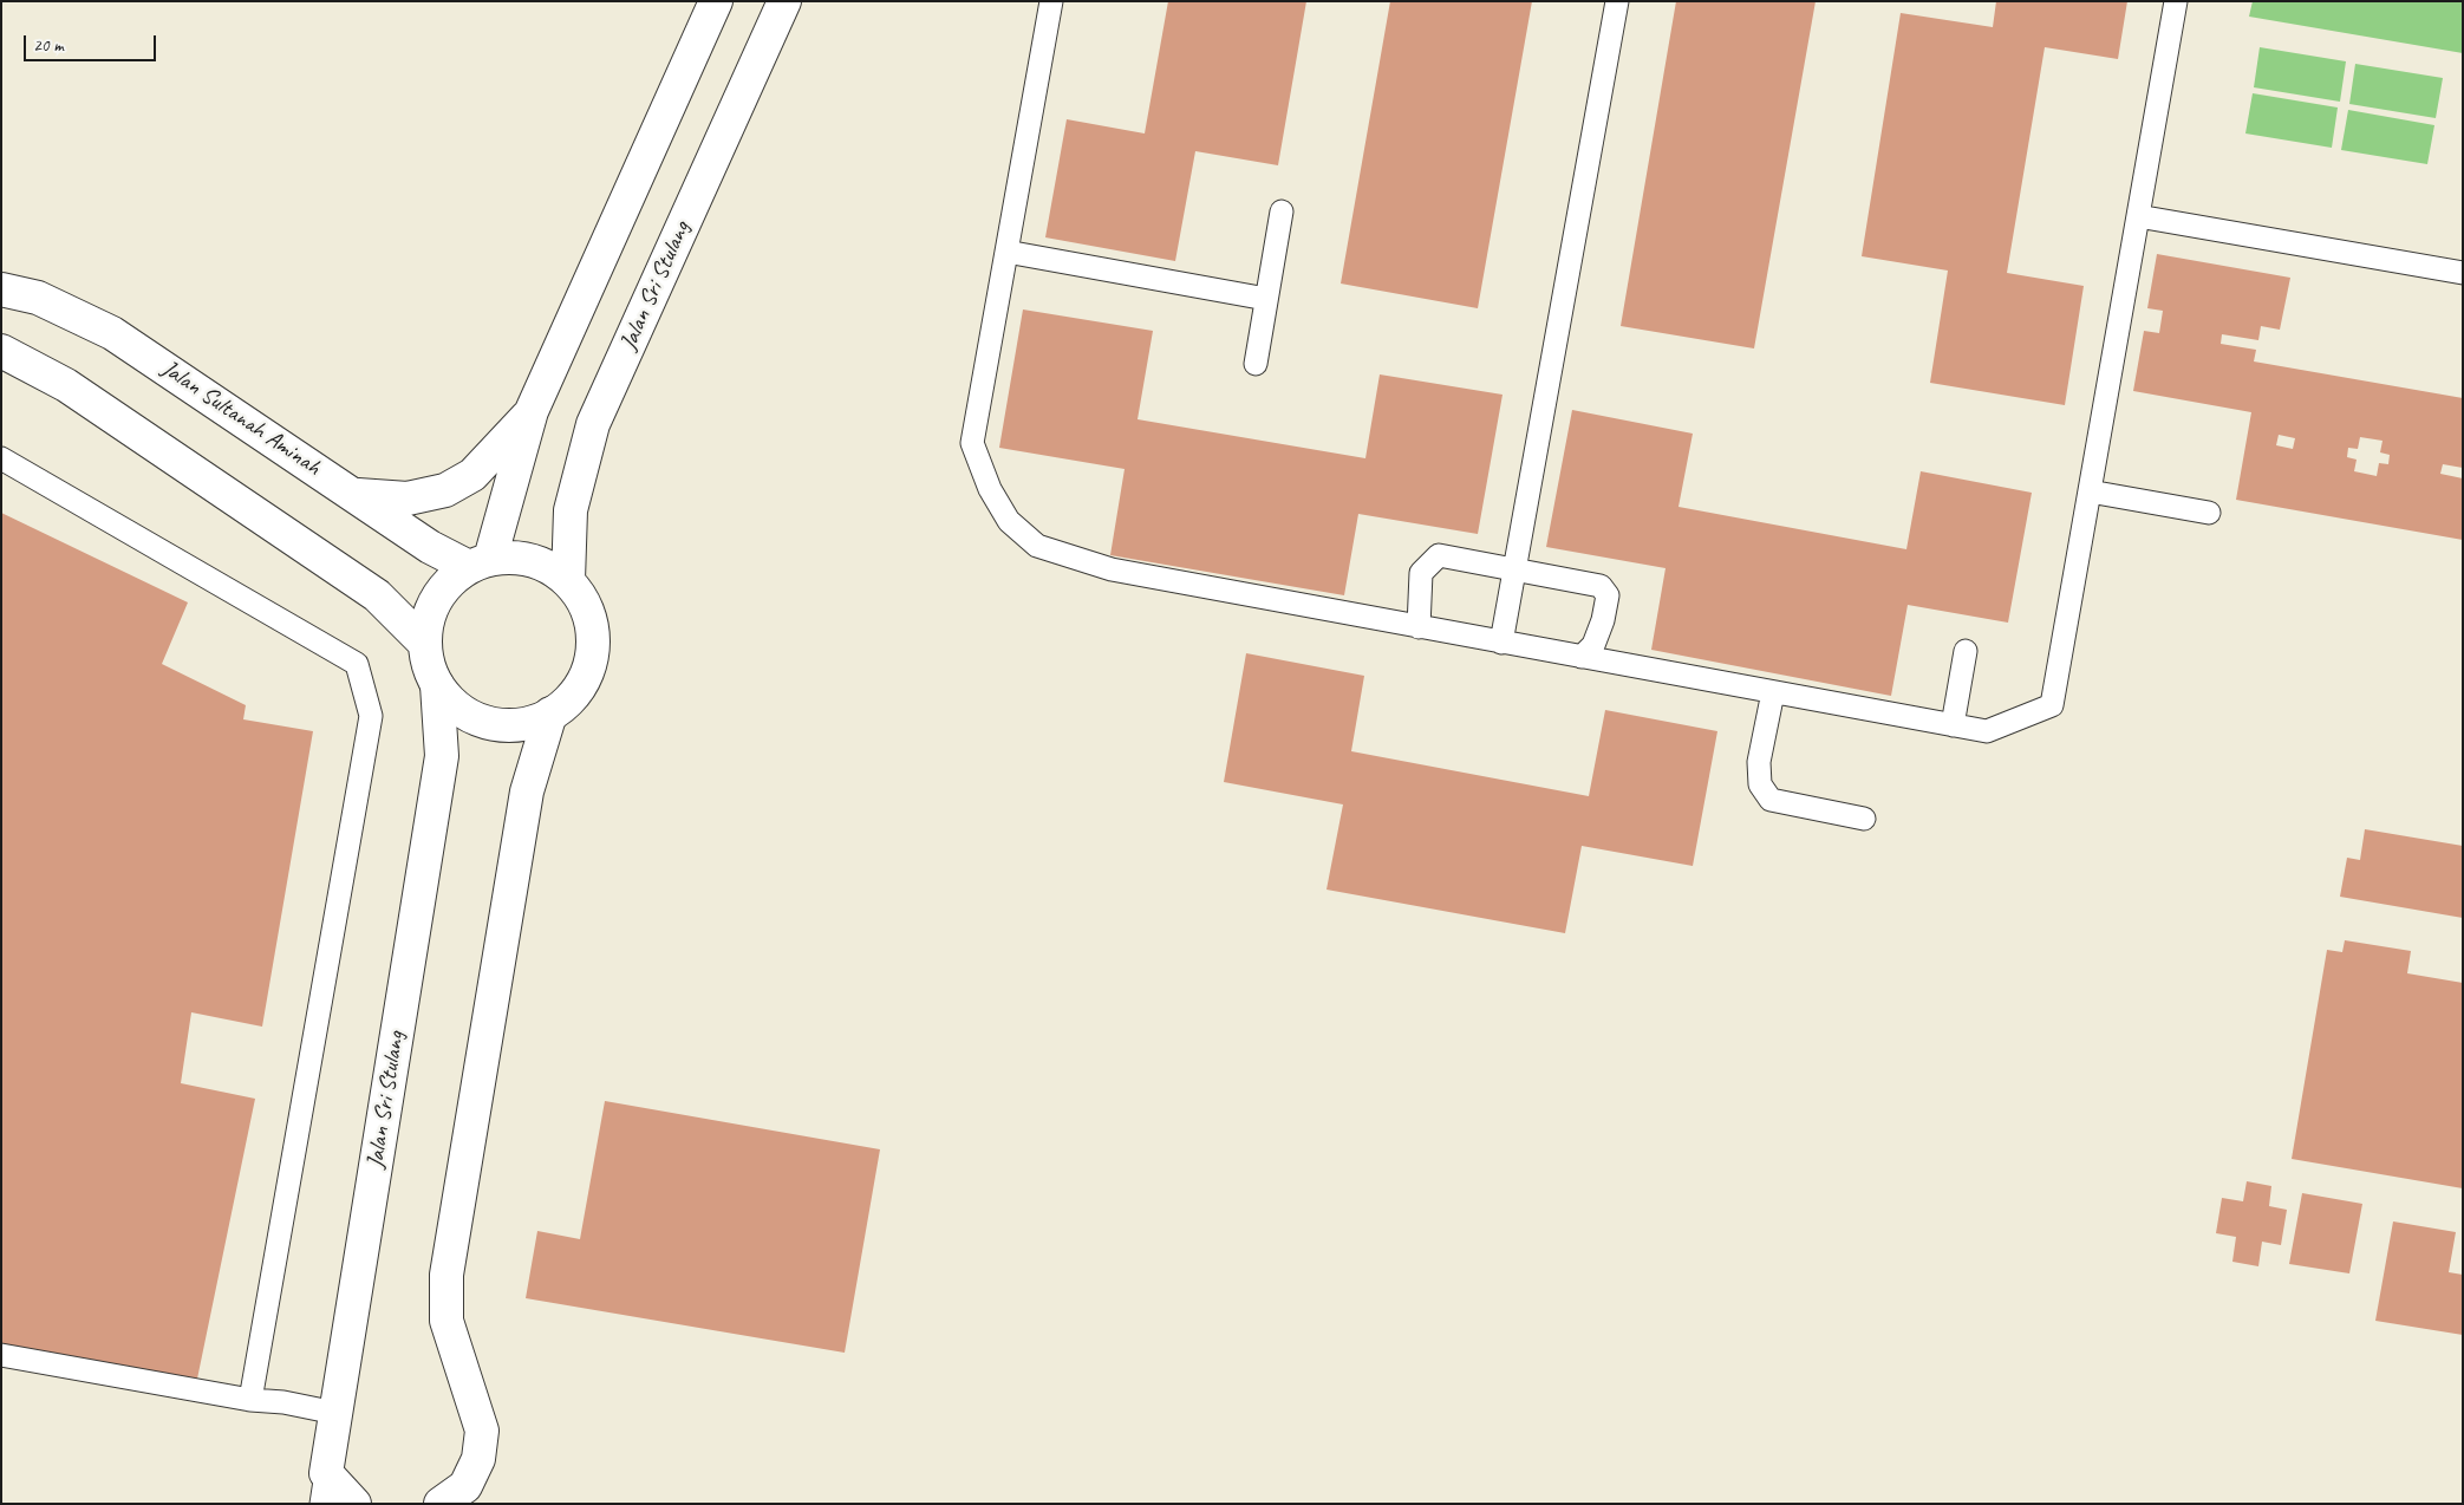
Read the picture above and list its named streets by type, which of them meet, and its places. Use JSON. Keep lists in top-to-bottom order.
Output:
{
  "streets": {
    "street": ["Jalan Sri Stulang", "Jalan Sultanah Aminah"]
  },
  "crossings": [
    ["Jalan Sri Stulang", "Jalan Sultanah Aminah"]
  ],
  "scale_bar": "20 m"
}
